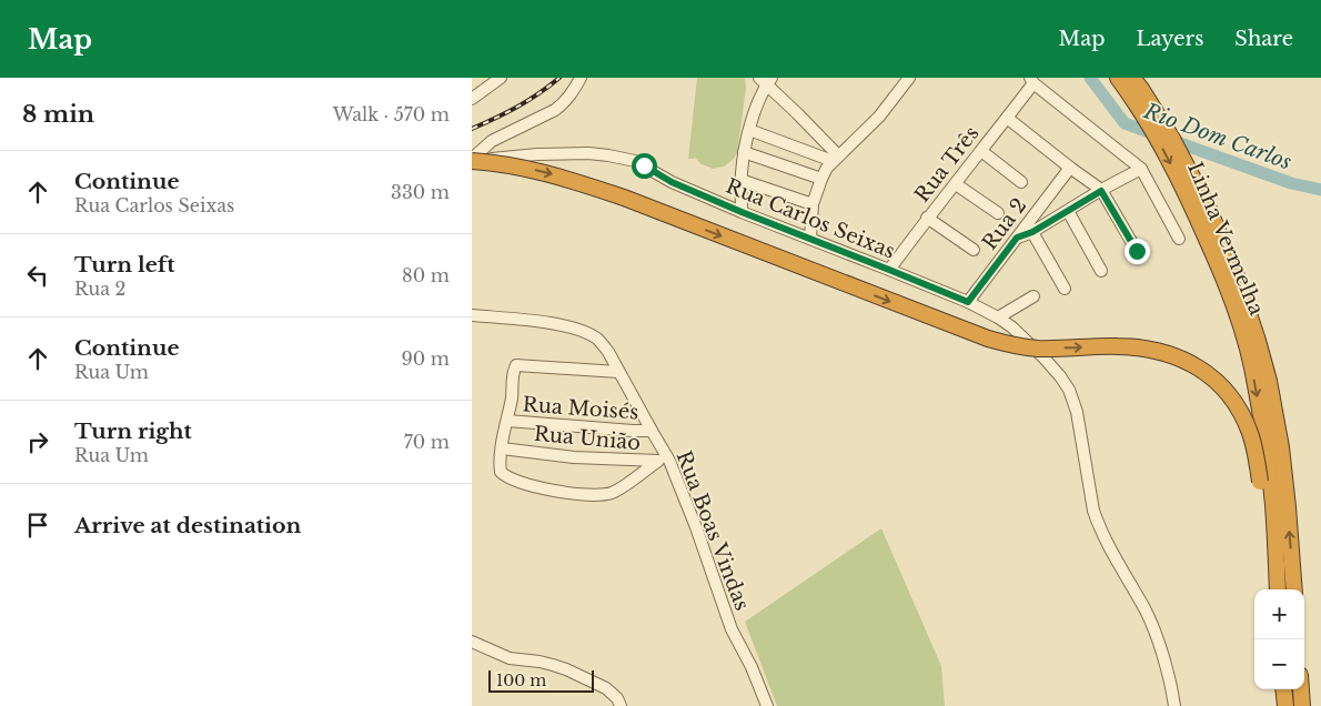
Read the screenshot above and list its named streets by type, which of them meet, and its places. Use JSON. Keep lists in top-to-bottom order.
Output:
{
  "streets": {
    "highway": ["Linha Vermelha"],
    "street": [
      "Rua Três",
      "Rua Carlos Seixas",
      "Rua 2",
      "Rua Moisés",
      "Rua União",
      "Rua Boas Vindas"
    ]
  },
  "crossings": [
    ["Rua Três", "Rua Carlos Seixas"],
    ["Rua Carlos Seixas", "Rua 2"],
    ["Rua Moisés", "Rua Boas Vindas"],
    ["Rua União", "Rua Boas Vindas"]
  ],
  "water": ["Rio Dom Carlos"],
  "scale_bar": "100 m",
  "page": {
    "header": "Map",
    "nav": ["Map", "Layers", "Share"],
    "heading": ["8 min", "Walk · 570 m"],
    "list": [
      ["Continue", "Rua Carlos Seixas", "330 m"],
      ["Turn left", "Rua 2", "80 m"],
      ["Continue", "Rua Um", "90 m"],
      ["Turn right", "Rua Um", "70 m"],
      "Arrive at destination"
    ],
    "map_buttons": ["+", "−"],
    "scale": "100 m"
  }
}
